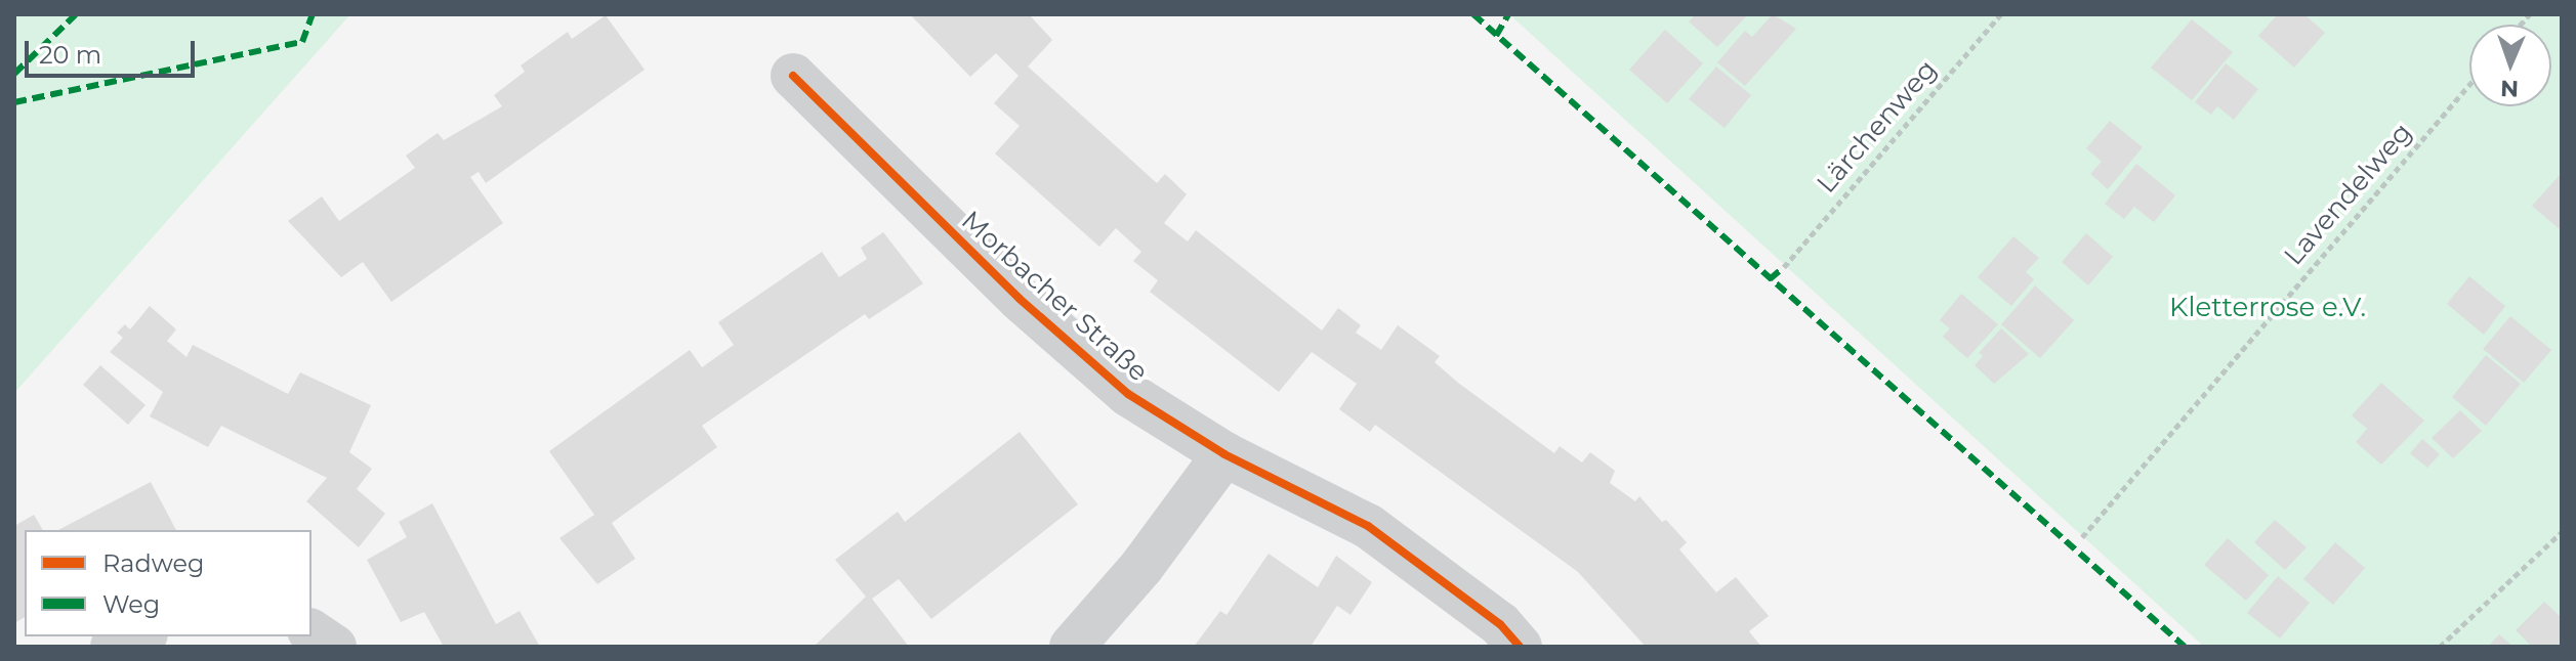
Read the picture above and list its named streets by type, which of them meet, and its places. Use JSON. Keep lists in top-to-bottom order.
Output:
{
  "streets": {
    "street": ["Morbacher Straße"],
    "path": ["Lärchenweg", "Lavendelweg"]
  },
  "parks": ["Kletterrose e.V."],
  "legend": ["Radweg", "Weg"],
  "scale_bar": "20 m",
  "north": "bottom"
}
